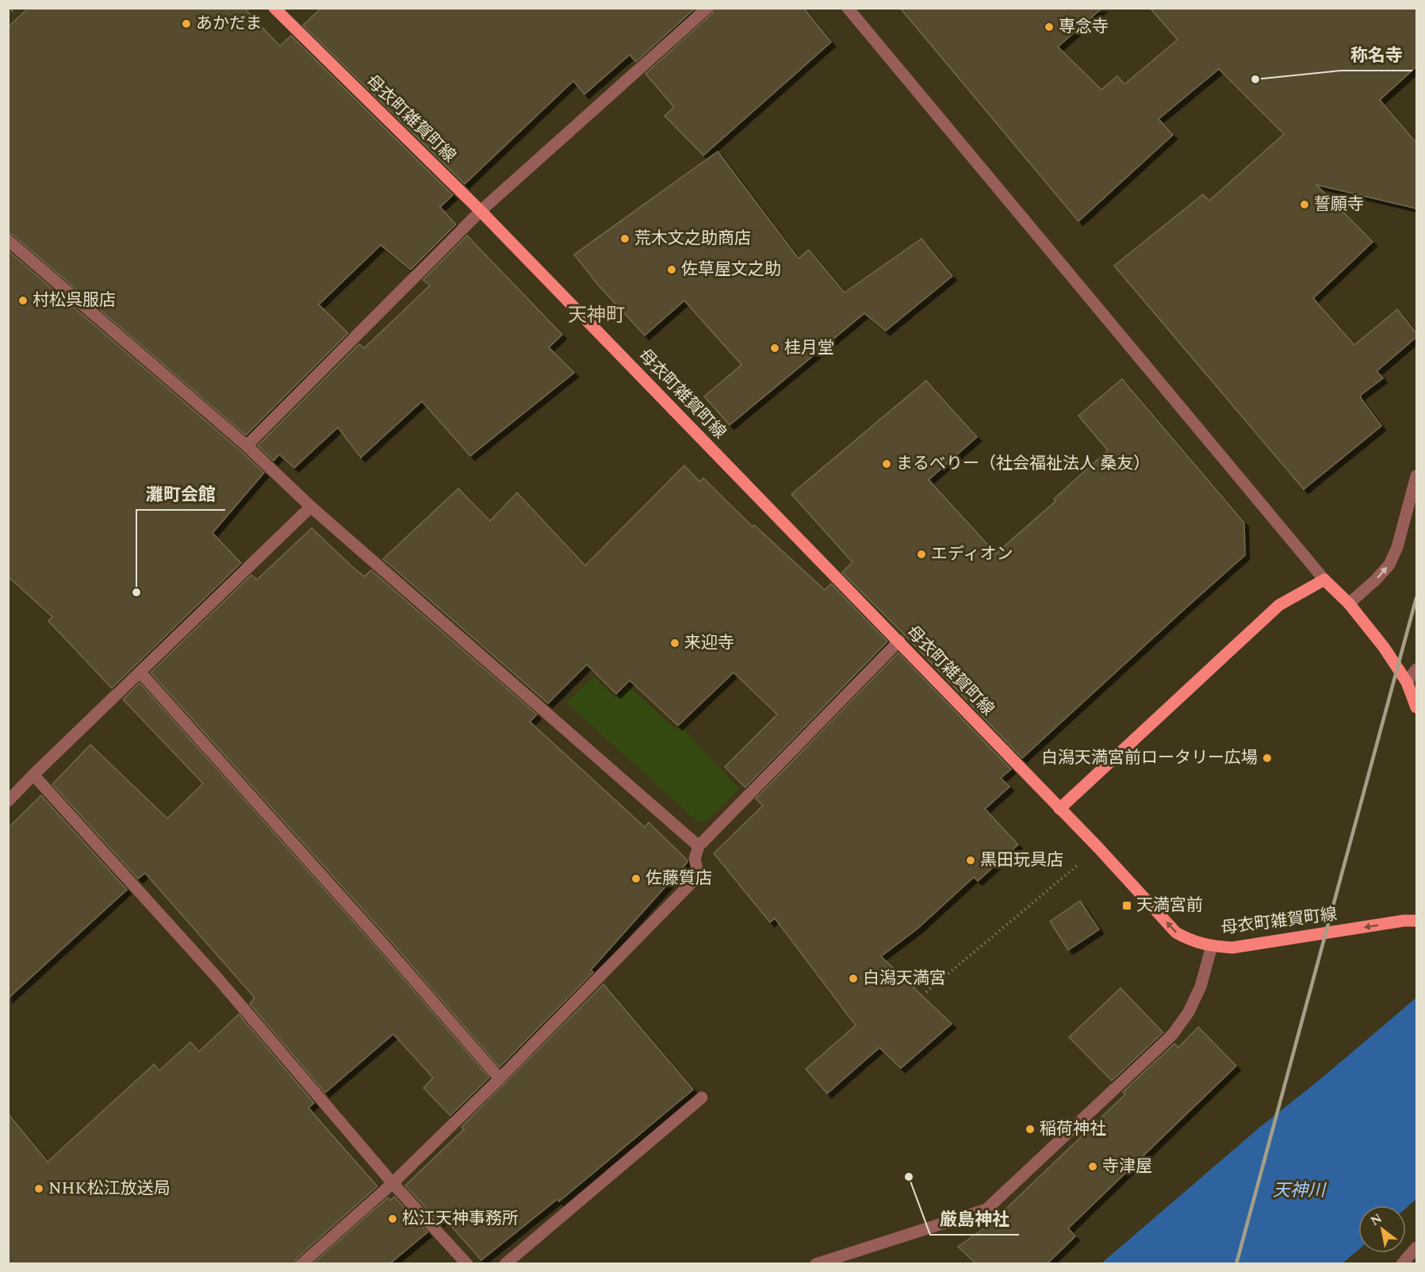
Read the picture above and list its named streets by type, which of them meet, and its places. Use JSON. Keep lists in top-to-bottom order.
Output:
{
  "streets": {
    "main road": ["母衣町雑賀町線"]
  },
  "districts": ["天神町"],
  "water": ["天神川"],
  "places": {
    "other": [
      "あかだま",
      "専念寺",
      "称名寺",
      "誓願寺",
      "荒木文之助商店",
      "佐草屋文之助",
      "村松呉服店",
      "桂月堂",
      "まるべりー（社会福祉法人 桑友）",
      "エディオン",
      "灘町会館",
      "来迎寺",
      "白潟天満宮前ロータリー広場",
      "黒田玩具店",
      "佐藤質店",
      "白潟天満宮",
      "稲荷神社",
      "寺津屋",
      "厳島神社",
      "NHK松江放送局",
      "松江天神事務所"
    ],
    "transit": ["天満宮前"]
  },
  "north": "top left"
}
